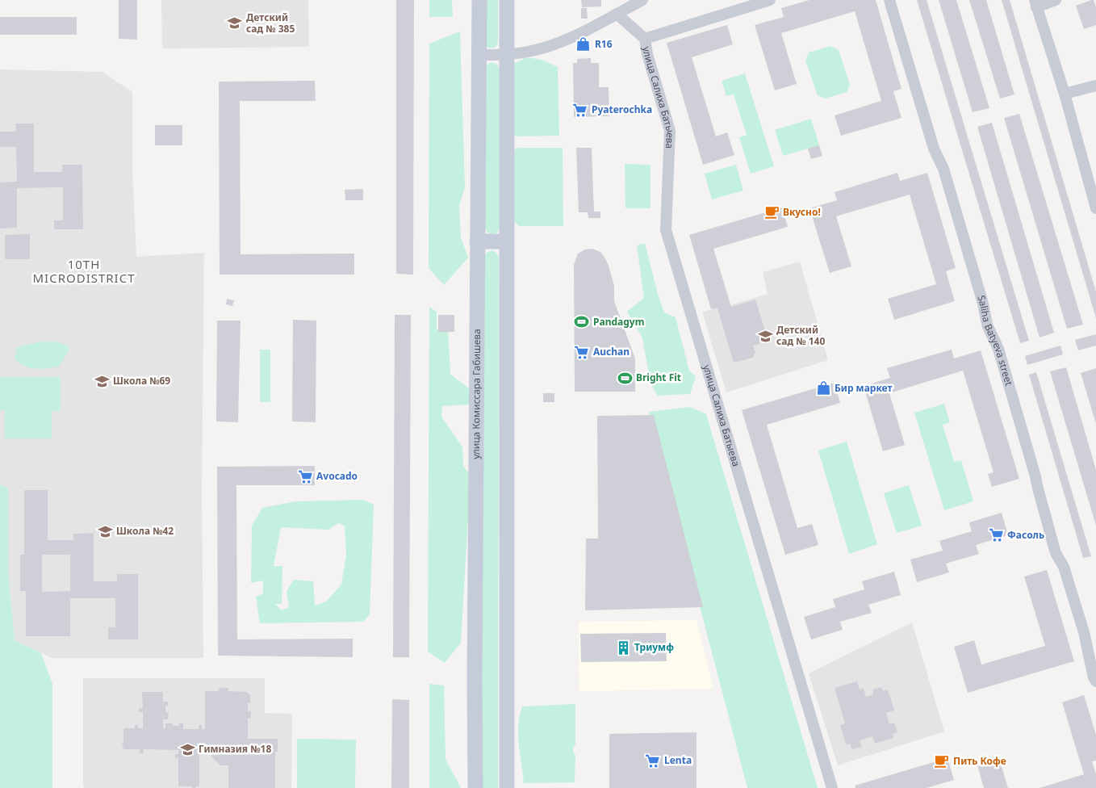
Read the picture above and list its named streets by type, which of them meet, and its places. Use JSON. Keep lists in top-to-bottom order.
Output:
{
  "streets": {
    "street": ["улица Салиха Батыева", "Saliha Batyeva street", "улица Комиссара Габишева"]
  },
  "districts": ["10TH MICRODISTRICT"],
  "places": {
    "school or university": [
      "Детский сад № 385",
      "Детский сад № 140",
      "Школа №69",
      "Школа №42",
      "Гимназия №18"
    ],
    "shop": ["R16", "Бир маркет"],
    "supermarket": [
      "Pyaterochka",
      "Auchan",
      "Avocado",
      "Фасоль",
      "Lenta"
    ],
    "cafe": ["Вкусно!", "Пить Кофе"],
    "sports": ["Pandagym", "Bright Fit"],
    "building": ["Триумф"]
  }
}
